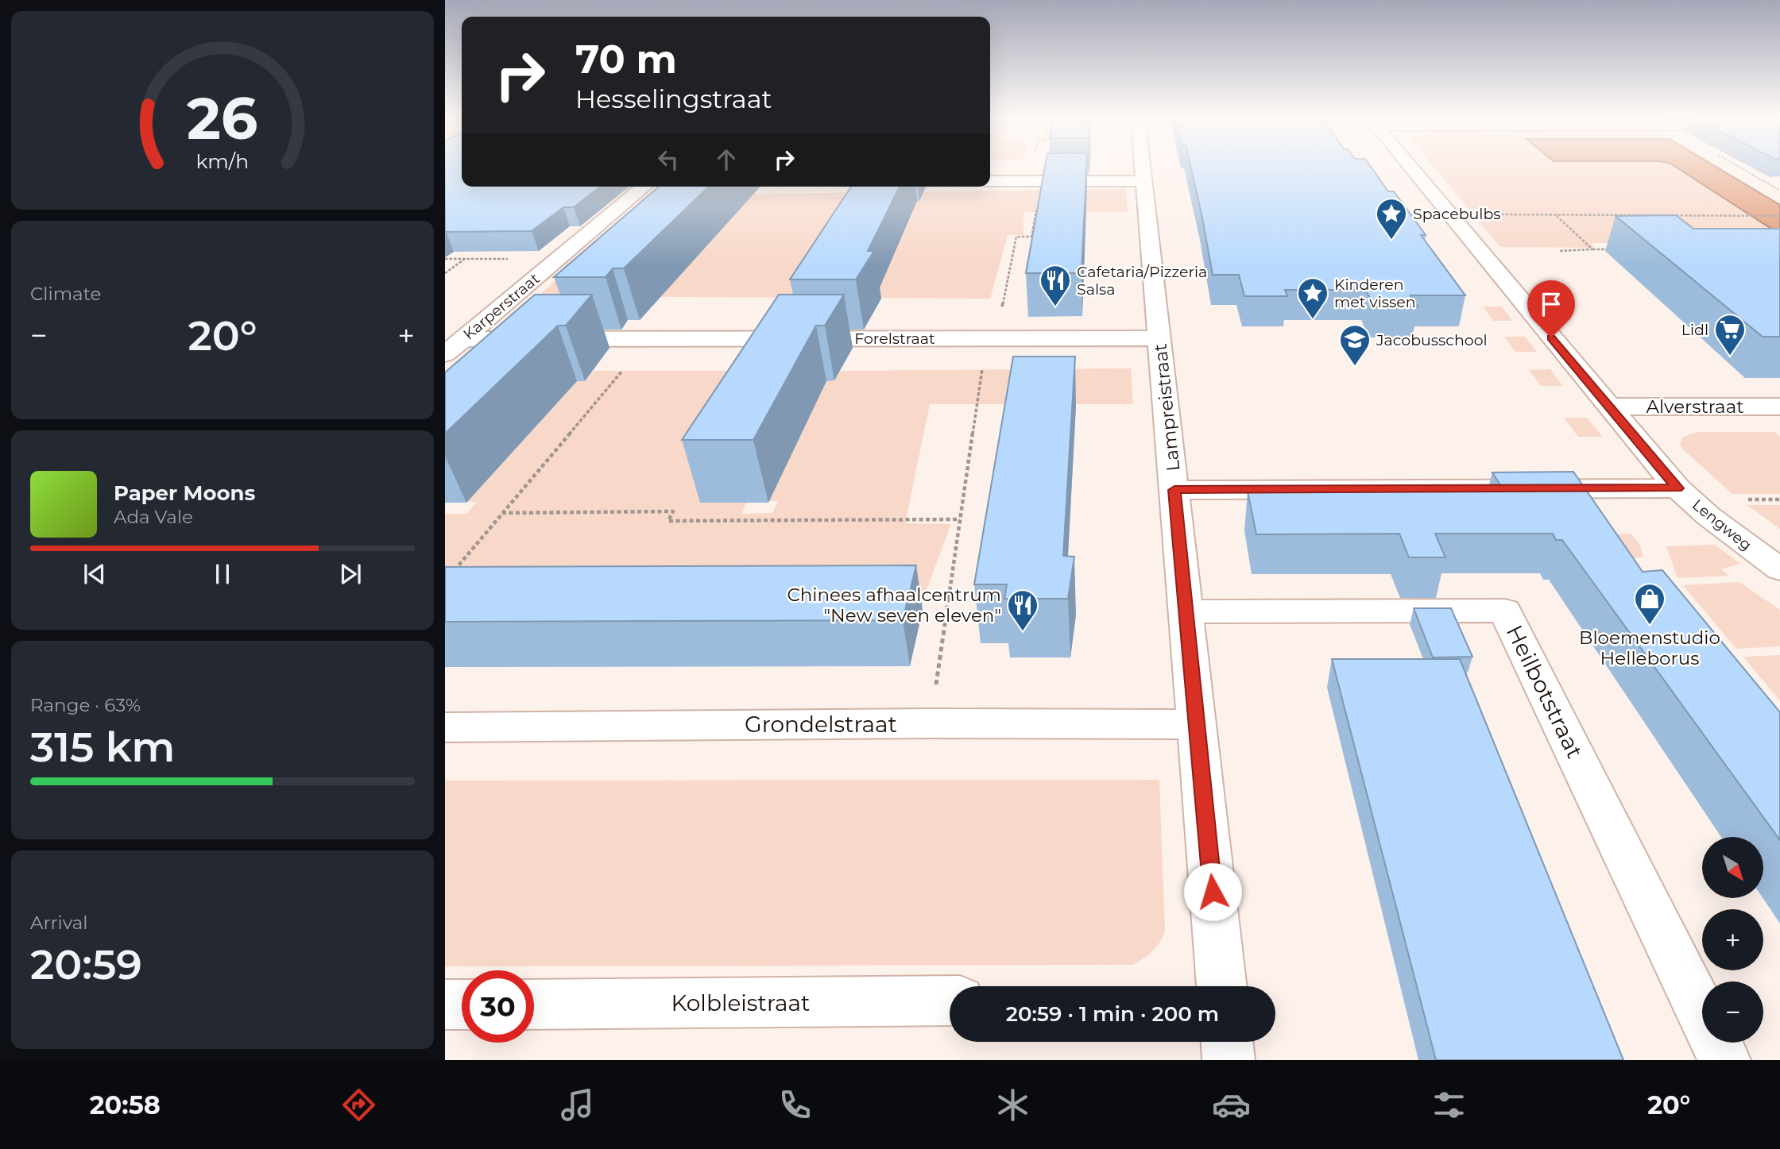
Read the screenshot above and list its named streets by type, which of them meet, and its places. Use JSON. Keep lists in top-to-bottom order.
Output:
{
  "streets": {
    "street": [
      "Karperstraat",
      "Forelstraat",
      "Alverstraat",
      "Lampreistraat",
      "Lengweg",
      "Heilbotstraat",
      "Grondelstraat",
      "Kolbleistraat"
    ]
  },
  "crossings": [
    ["Karperstraat", "Forelstraat"],
    ["Forelstraat", "Lampreistraat"],
    ["Alverstraat", "Lengweg"],
    ["Lampreistraat", "Heilbotstraat"],
    ["Lampreistraat", "Grondelstraat"]
  ],
  "places": {
    "place": ["Spacebulbs", "Kinderen met vissen"],
    "restaurant": ["Cafetaria/Pizzeria Salsa", "Chinees afhaalcentrum \"New seven eleven\""],
    "supermarket": ["Lidl"],
    "school or university": ["Jacobusschool"],
    "shop": ["Bloemenstudio Helleborus"]
  },
  "north": "bottom right",
  "page": {
    "turn": ["70 m", "Hesselingstraat"],
    "tile": [
      "Climate",
      ["Range · 63%", "315 km"],
      ["Arrival", "20:59"]
    ],
    "heat": ["−", "20°", "+"],
    "song": ["Paper Moons", "Ada Vale"],
    "map_buttons": ["+", "−"],
    "limit": "30",
    "trip": "20:59 · 1 min · 200 m",
    "tabs": ["20:58", "20°"],
    "gauge": ["26", "km/h"]
  }
}
